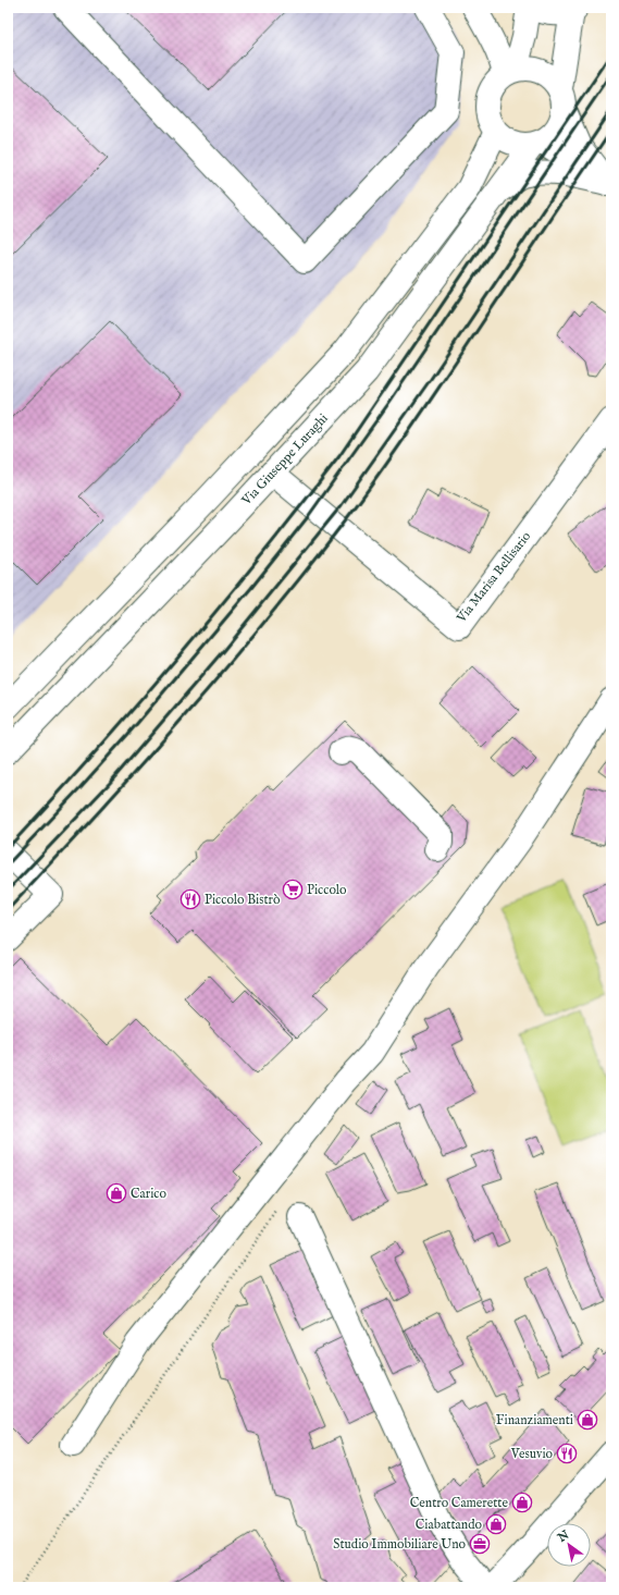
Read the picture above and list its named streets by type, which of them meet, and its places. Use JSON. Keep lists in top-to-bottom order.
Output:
{
  "streets": {
    "street": ["Via Giuseppe Luraghi", "Via Marisa Bellisario"]
  },
  "crossings": [
    ["Via Giuseppe Luraghi", "Via Marisa Bellisario"]
  ],
  "places": {
    "supermarket": ["Piccolo"],
    "restaurant": ["Piccolo Bistrò", "Vesuvio"],
    "shop": [
      "Carico",
      "Finanziamenti",
      "Centro Camerette",
      "Ciabattando"
    ],
    "office": ["Studio Immobiliare Uno"]
  },
  "north": "top left"
}
